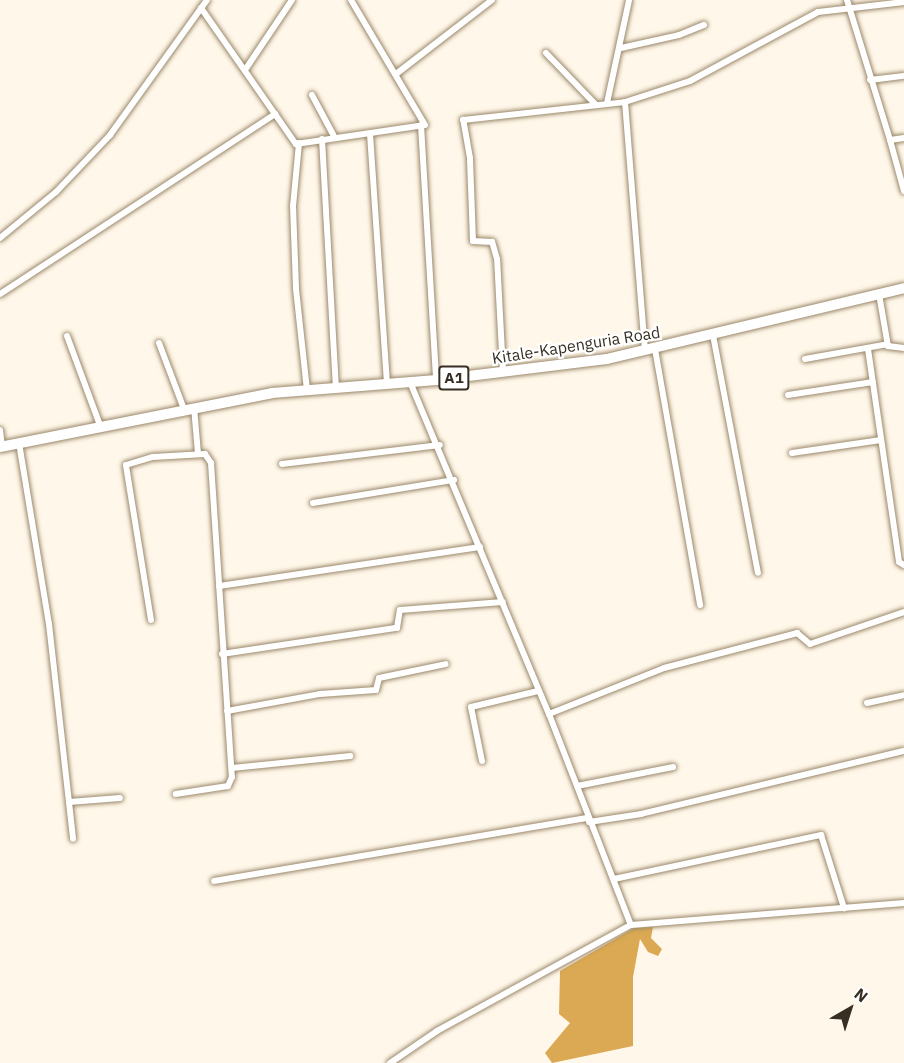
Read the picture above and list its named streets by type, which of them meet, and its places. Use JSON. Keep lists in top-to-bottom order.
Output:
{
  "streets": {
    "highway": ["Kitale-Kapenguria Road", "A1"]
  },
  "north": "top right"
}
